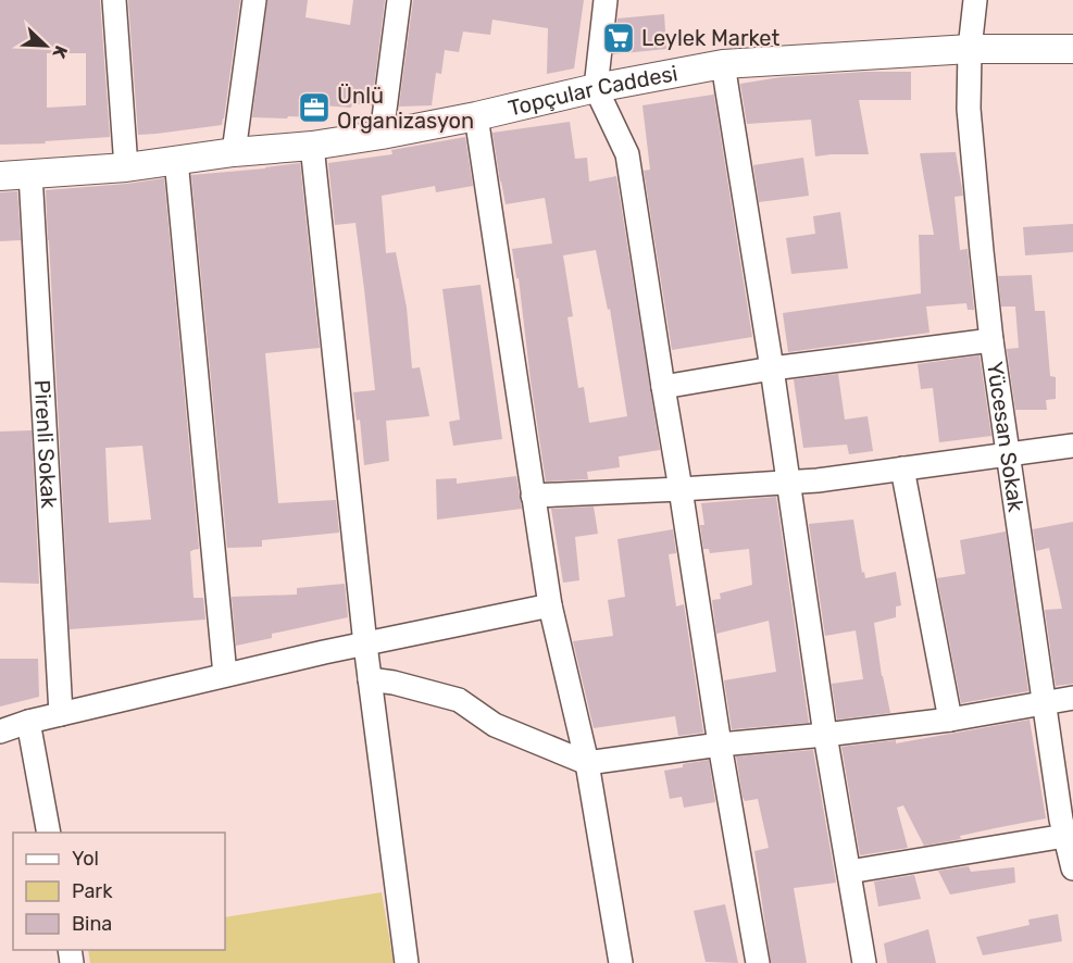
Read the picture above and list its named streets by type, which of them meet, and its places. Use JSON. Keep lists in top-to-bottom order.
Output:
{
  "streets": {
    "street": ["Topçular Caddesi", "Yücesan Sokak", "Pirenli Sokak"]
  },
  "crossings": [
    ["Topçular Caddesi", "Yücesan Sokak"],
    ["Topçular Caddesi", "Pirenli Sokak"]
  ],
  "places": {
    "supermarket": ["Leylek Market"],
    "office": ["Ünlü Organizasyon"]
  },
  "legend": ["Yol", "Park", "Bina"],
  "north": "bottom right"
}
